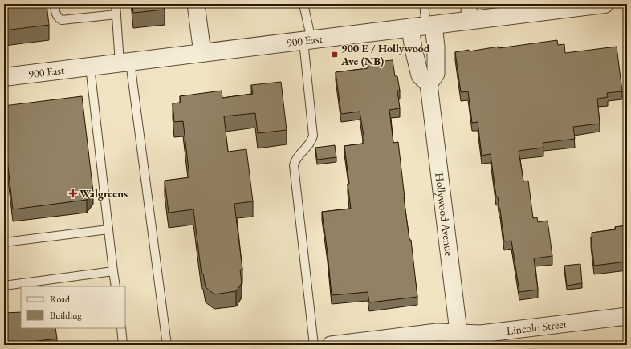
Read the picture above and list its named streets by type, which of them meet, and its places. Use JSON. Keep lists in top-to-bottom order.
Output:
{
  "streets": {
    "street": ["900 East", "Hollywood Avenue", "Lincoln Street"]
  },
  "crossings": [
    ["Hollywood Avenue", "Lincoln Street"]
  ],
  "places": {
    "transit": ["900 E / Hollywood Ave (NB)"],
    "health": ["Walgreens"]
  },
  "legend": ["Road", "Building"]
}
